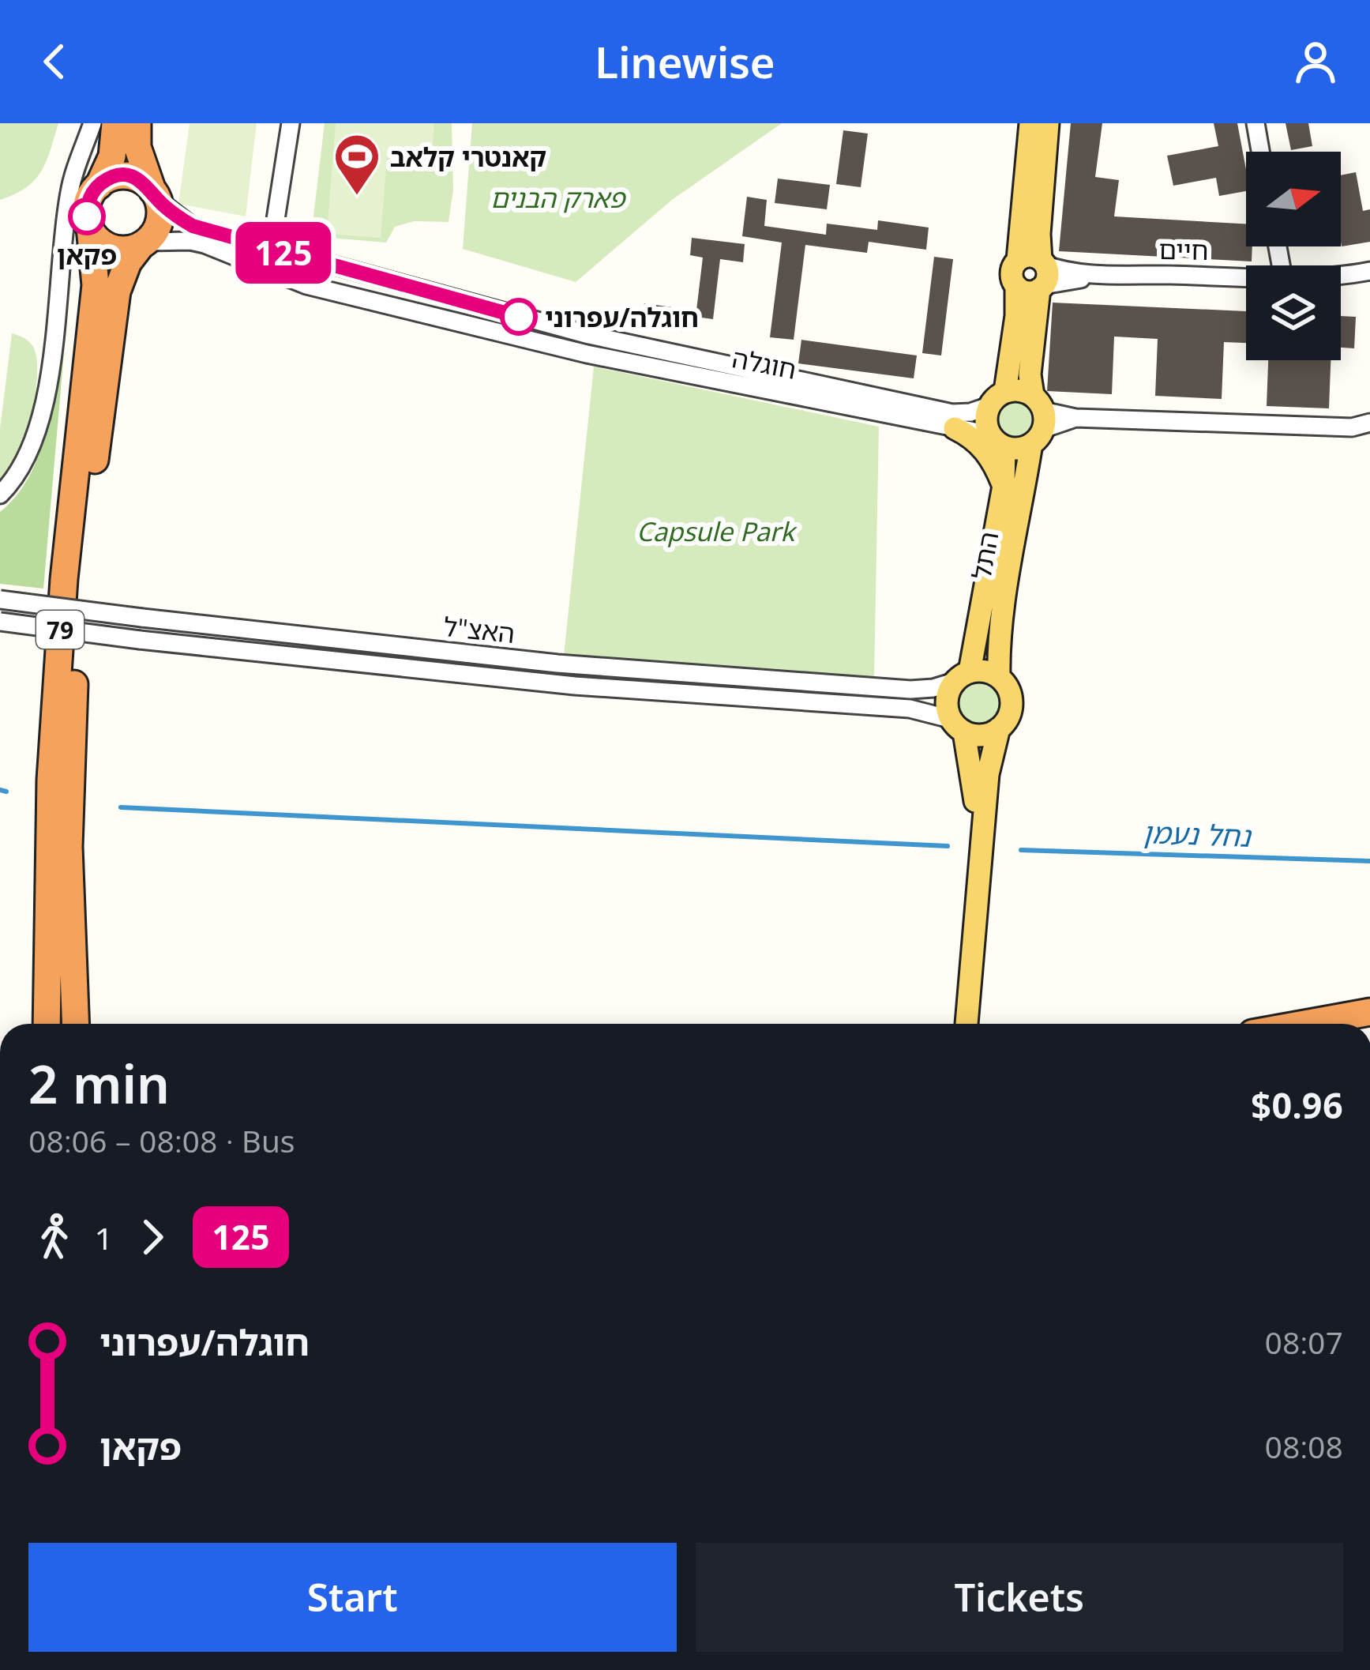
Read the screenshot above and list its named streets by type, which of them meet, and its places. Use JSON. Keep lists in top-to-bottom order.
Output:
{
  "streets": {
    "highway": ["79"],
    "main road": ["התל"],
    "street": ["חיים", "חוגלה", "האצ\"ל"]
  },
  "crossings": [
    ["חיים", "התל"],
    ["חוגלה", "התל"],
    ["חוגלה", "79"],
    ["התל", "האצ\"ל"]
  ],
  "water": ["נחל נעמן"],
  "parks": ["פארק הבנים", "Capsule Park"],
  "places": {
    "sports": ["קאנטרי קלאב"],
    "other": ["פקאן", "חוגלה/עפרוני"]
  },
  "lines": ["bus line 125"],
  "north": "right",
  "page": {
    "header": "Linewise",
    "on_map": "125",
    "heading": ["2 min", "08:06 – 08:08 · Bus", "$0.96"],
    "legs": ["1", "125"],
    "list": [
      {
        "name": "חוגלה/עפרוני",
        "value": "08:07"
      },
      {
        "name": "פקאן",
        "value": "08:08"
      }
    ],
    "buttons": ["Start", "Tickets"]
  }
}
